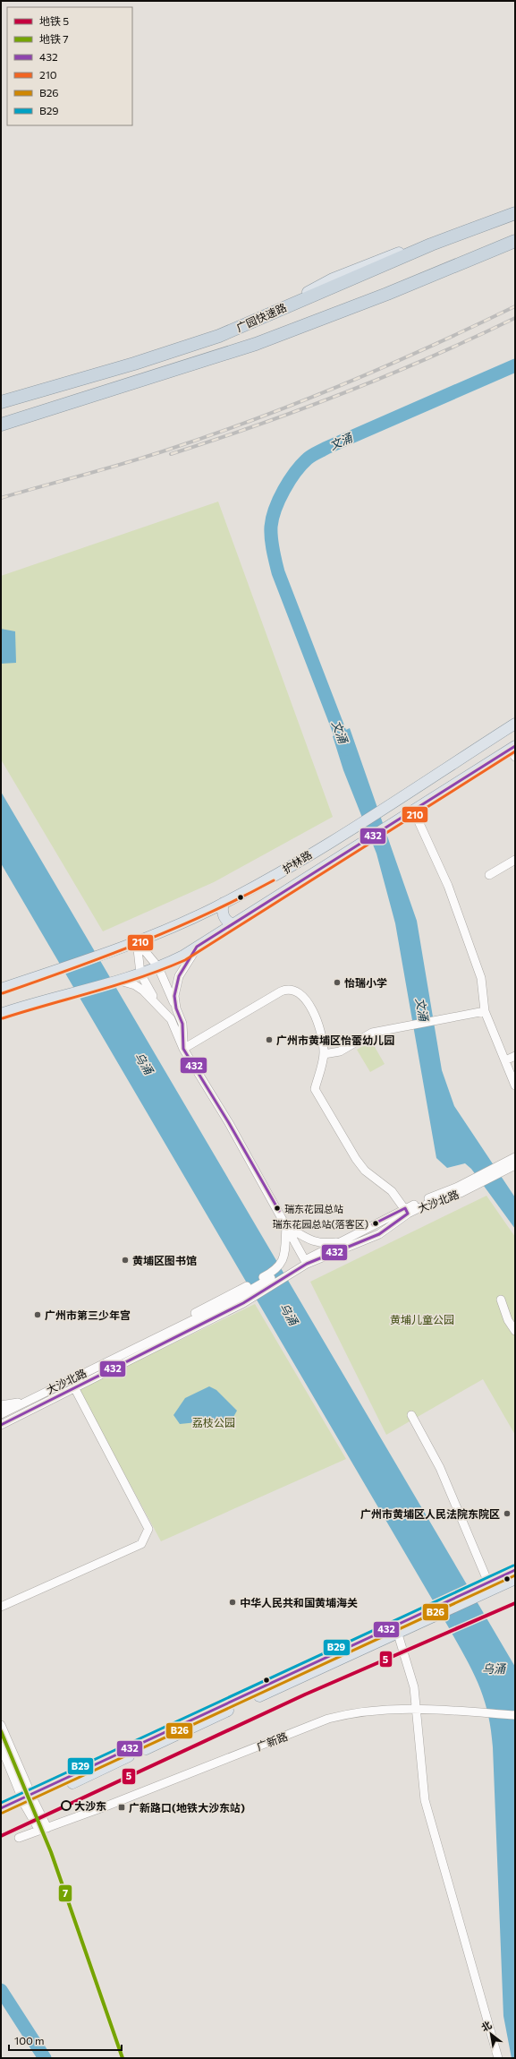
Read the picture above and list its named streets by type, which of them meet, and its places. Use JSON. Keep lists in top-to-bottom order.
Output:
{
  "streets": {
    "highway": ["广园快速路"],
    "main road": ["护林路"],
    "street": ["大沙北路", "广新路"]
  },
  "water": ["文涌", "乌涌"],
  "parks": ["黄埔儿童公园", "荔枝公园"],
  "places": {
    "other": [
      "怡瑞小学",
      "广州市黄埔区怡蕾幼儿园",
      "瑞东花园总站",
      "瑞东花园总站(落客区)",
      "黄埔区图书馆",
      "广州市第三少年宫",
      "广州市黄埔区人民法院东院区",
      "中华人民共和国黄埔海关",
      "大沙东"
    ],
    "transit": ["广新路口(地铁大沙东站)"]
  },
  "lines": [
    "transit line 432",
    "transit line 210",
    "transit line B29",
    "transit line B26",
    "metro line 5",
    "metro line 7"
  ],
  "legend": [
    "地铁 5",
    "地铁 7",
    "432",
    "210",
    "B26",
    "B29"
  ],
  "scale_bar": "100 m",
  "north": "top left"
}
